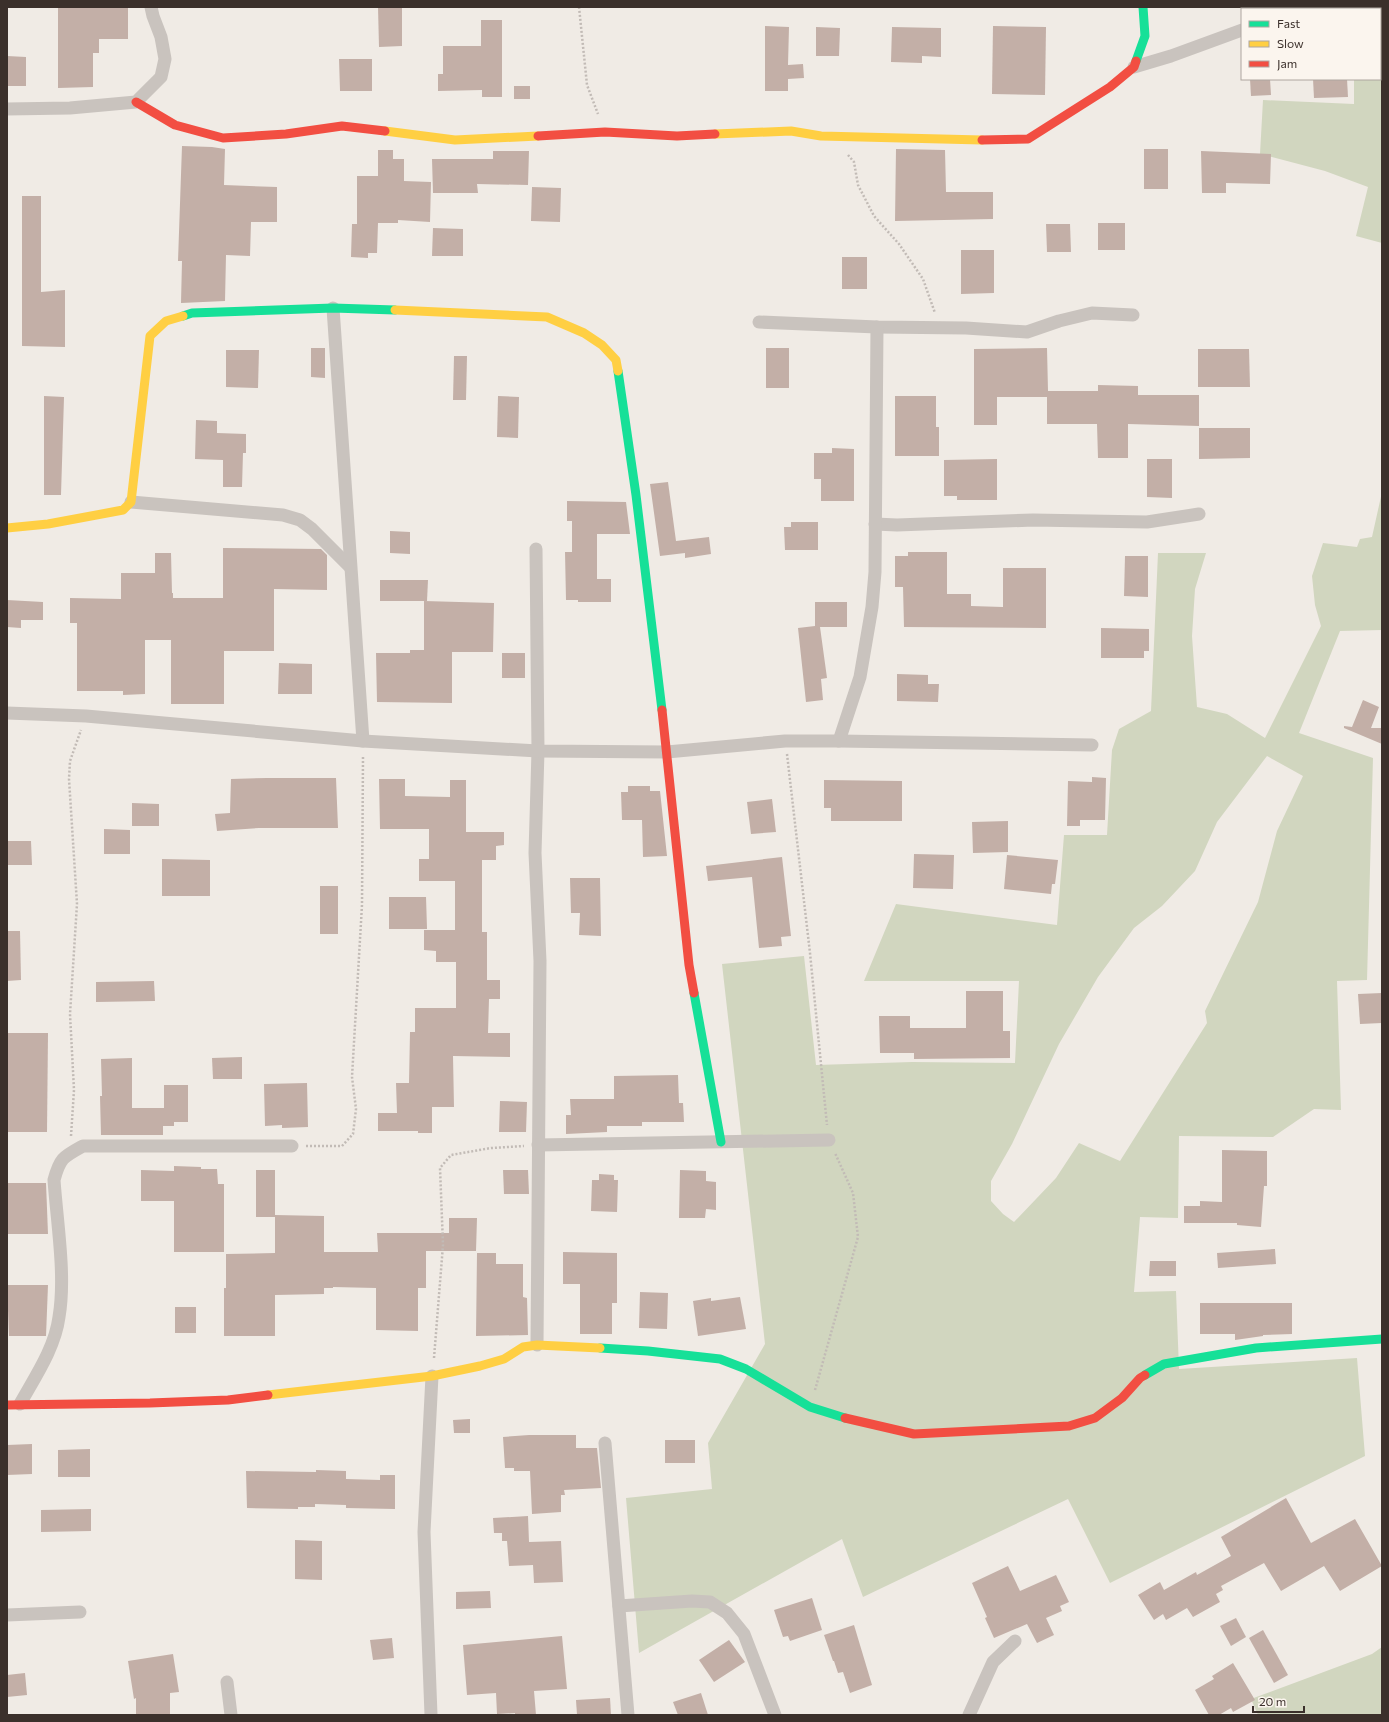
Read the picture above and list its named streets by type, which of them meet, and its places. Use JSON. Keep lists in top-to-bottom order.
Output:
{
  "legend": ["Fast", "Slow", "Jam"],
  "scale_bar": "20 m"
}
